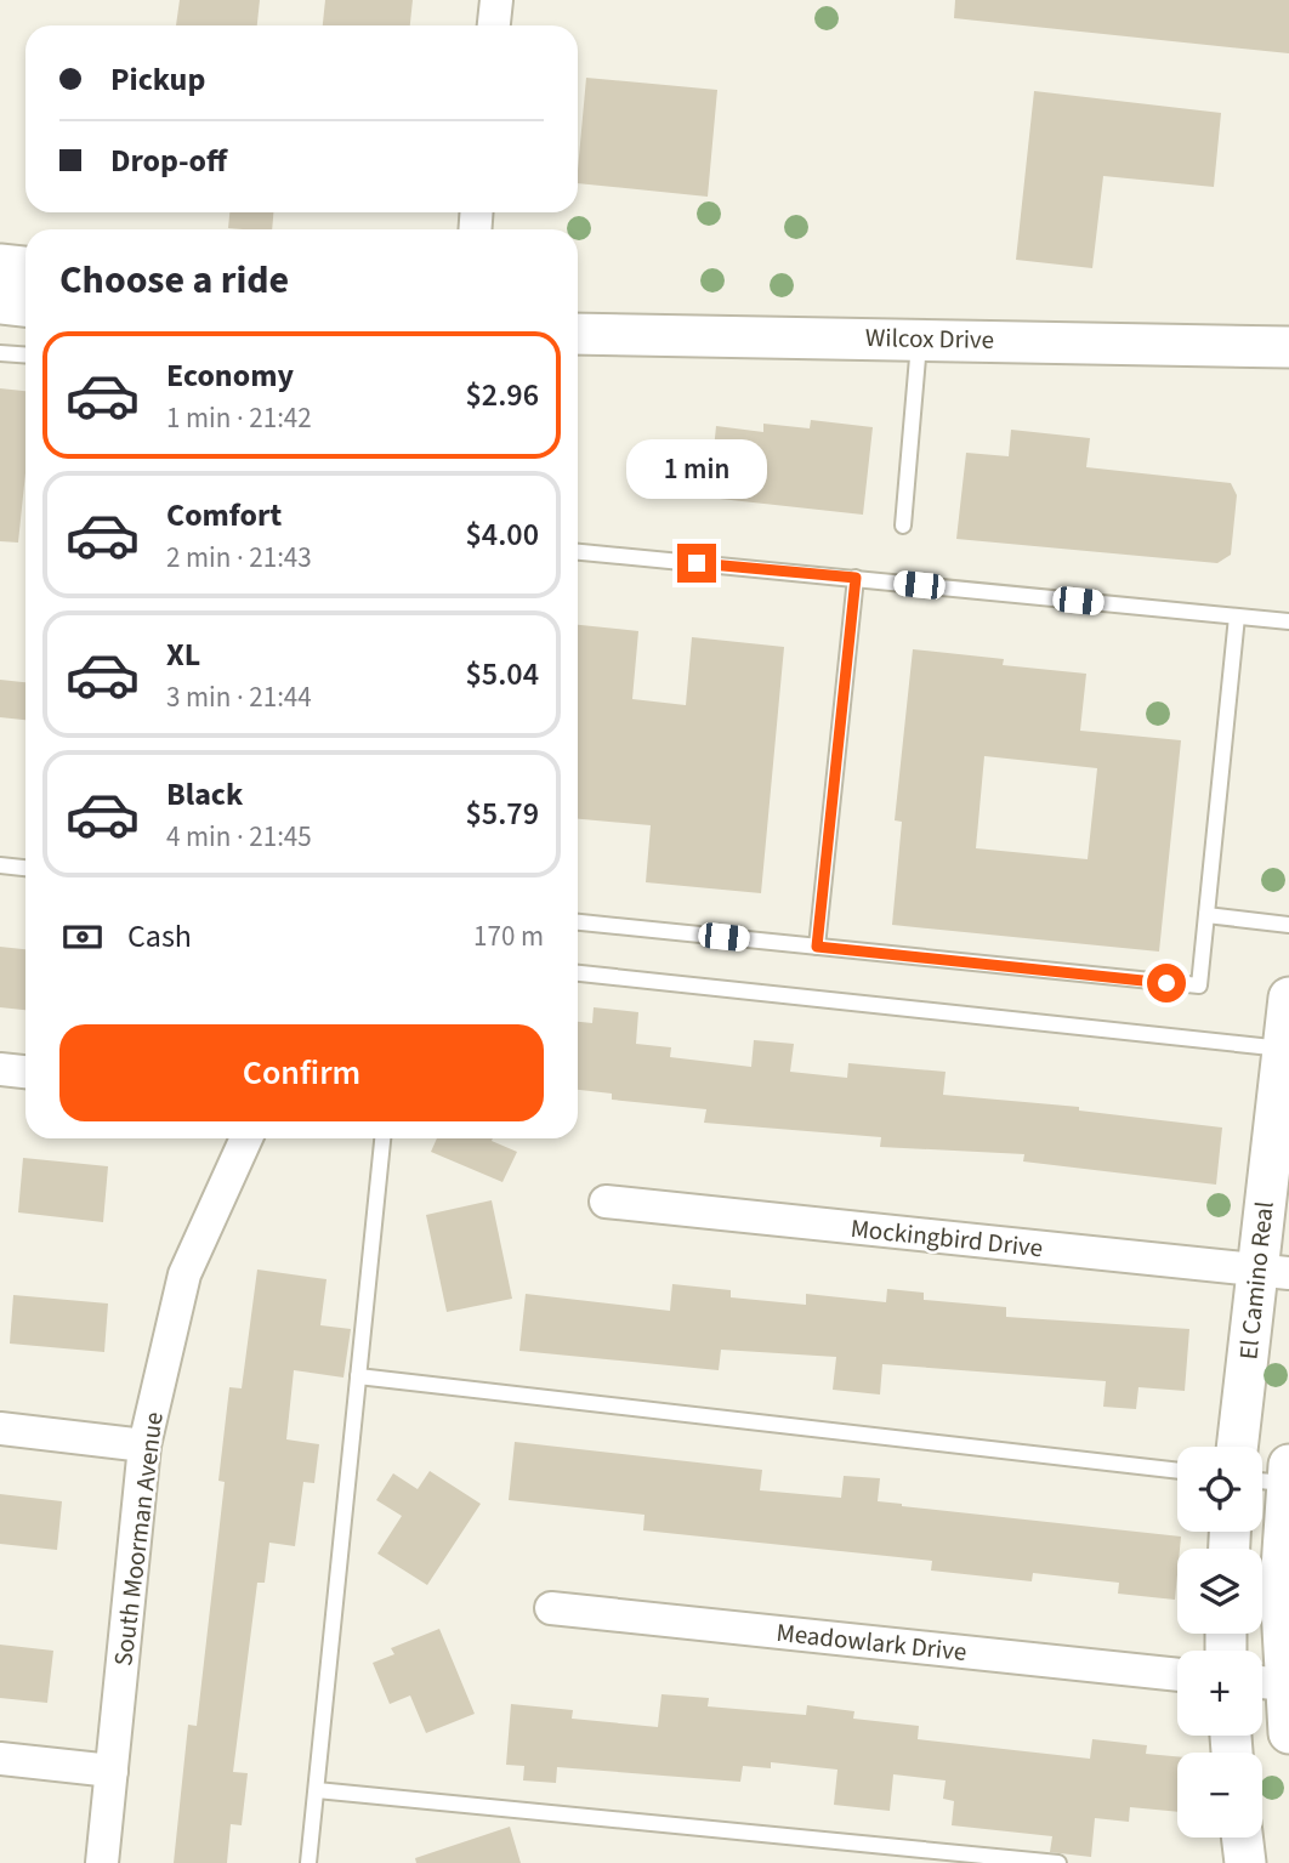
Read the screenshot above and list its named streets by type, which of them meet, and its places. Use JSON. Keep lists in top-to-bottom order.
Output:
{
  "streets": {
    "street": [
      "Wilcox Drive",
      "Mockingbird Drive",
      "El Camino Real",
      "South Moorman Avenue",
      "Meadowlark Drive"
    ]
  },
  "crossings": [
    ["Mockingbird Drive", "El Camino Real"]
  ],
  "page": {
    "banner": ["Pickup", "Drop-off"],
    "heading": "Choose a ride",
    "list": [
      {
        "name": "Economy",
        "note": "1 min · 21:42",
        "value": "$2.96"
      },
      {
        "name": "Comfort",
        "note": "2 min · 21:43",
        "value": "$4.00"
      },
      {
        "name": "XL",
        "note": "3 min · 21:44",
        "value": "$5.04"
      },
      {
        "name": "Black",
        "note": "4 min · 21:45",
        "value": "$5.79"
      }
    ],
    "bubble": "1 min",
    "pay": ["Cash", "170 m"],
    "buttons": "Confirm",
    "map_buttons": ["+", "−"]
  }
}
